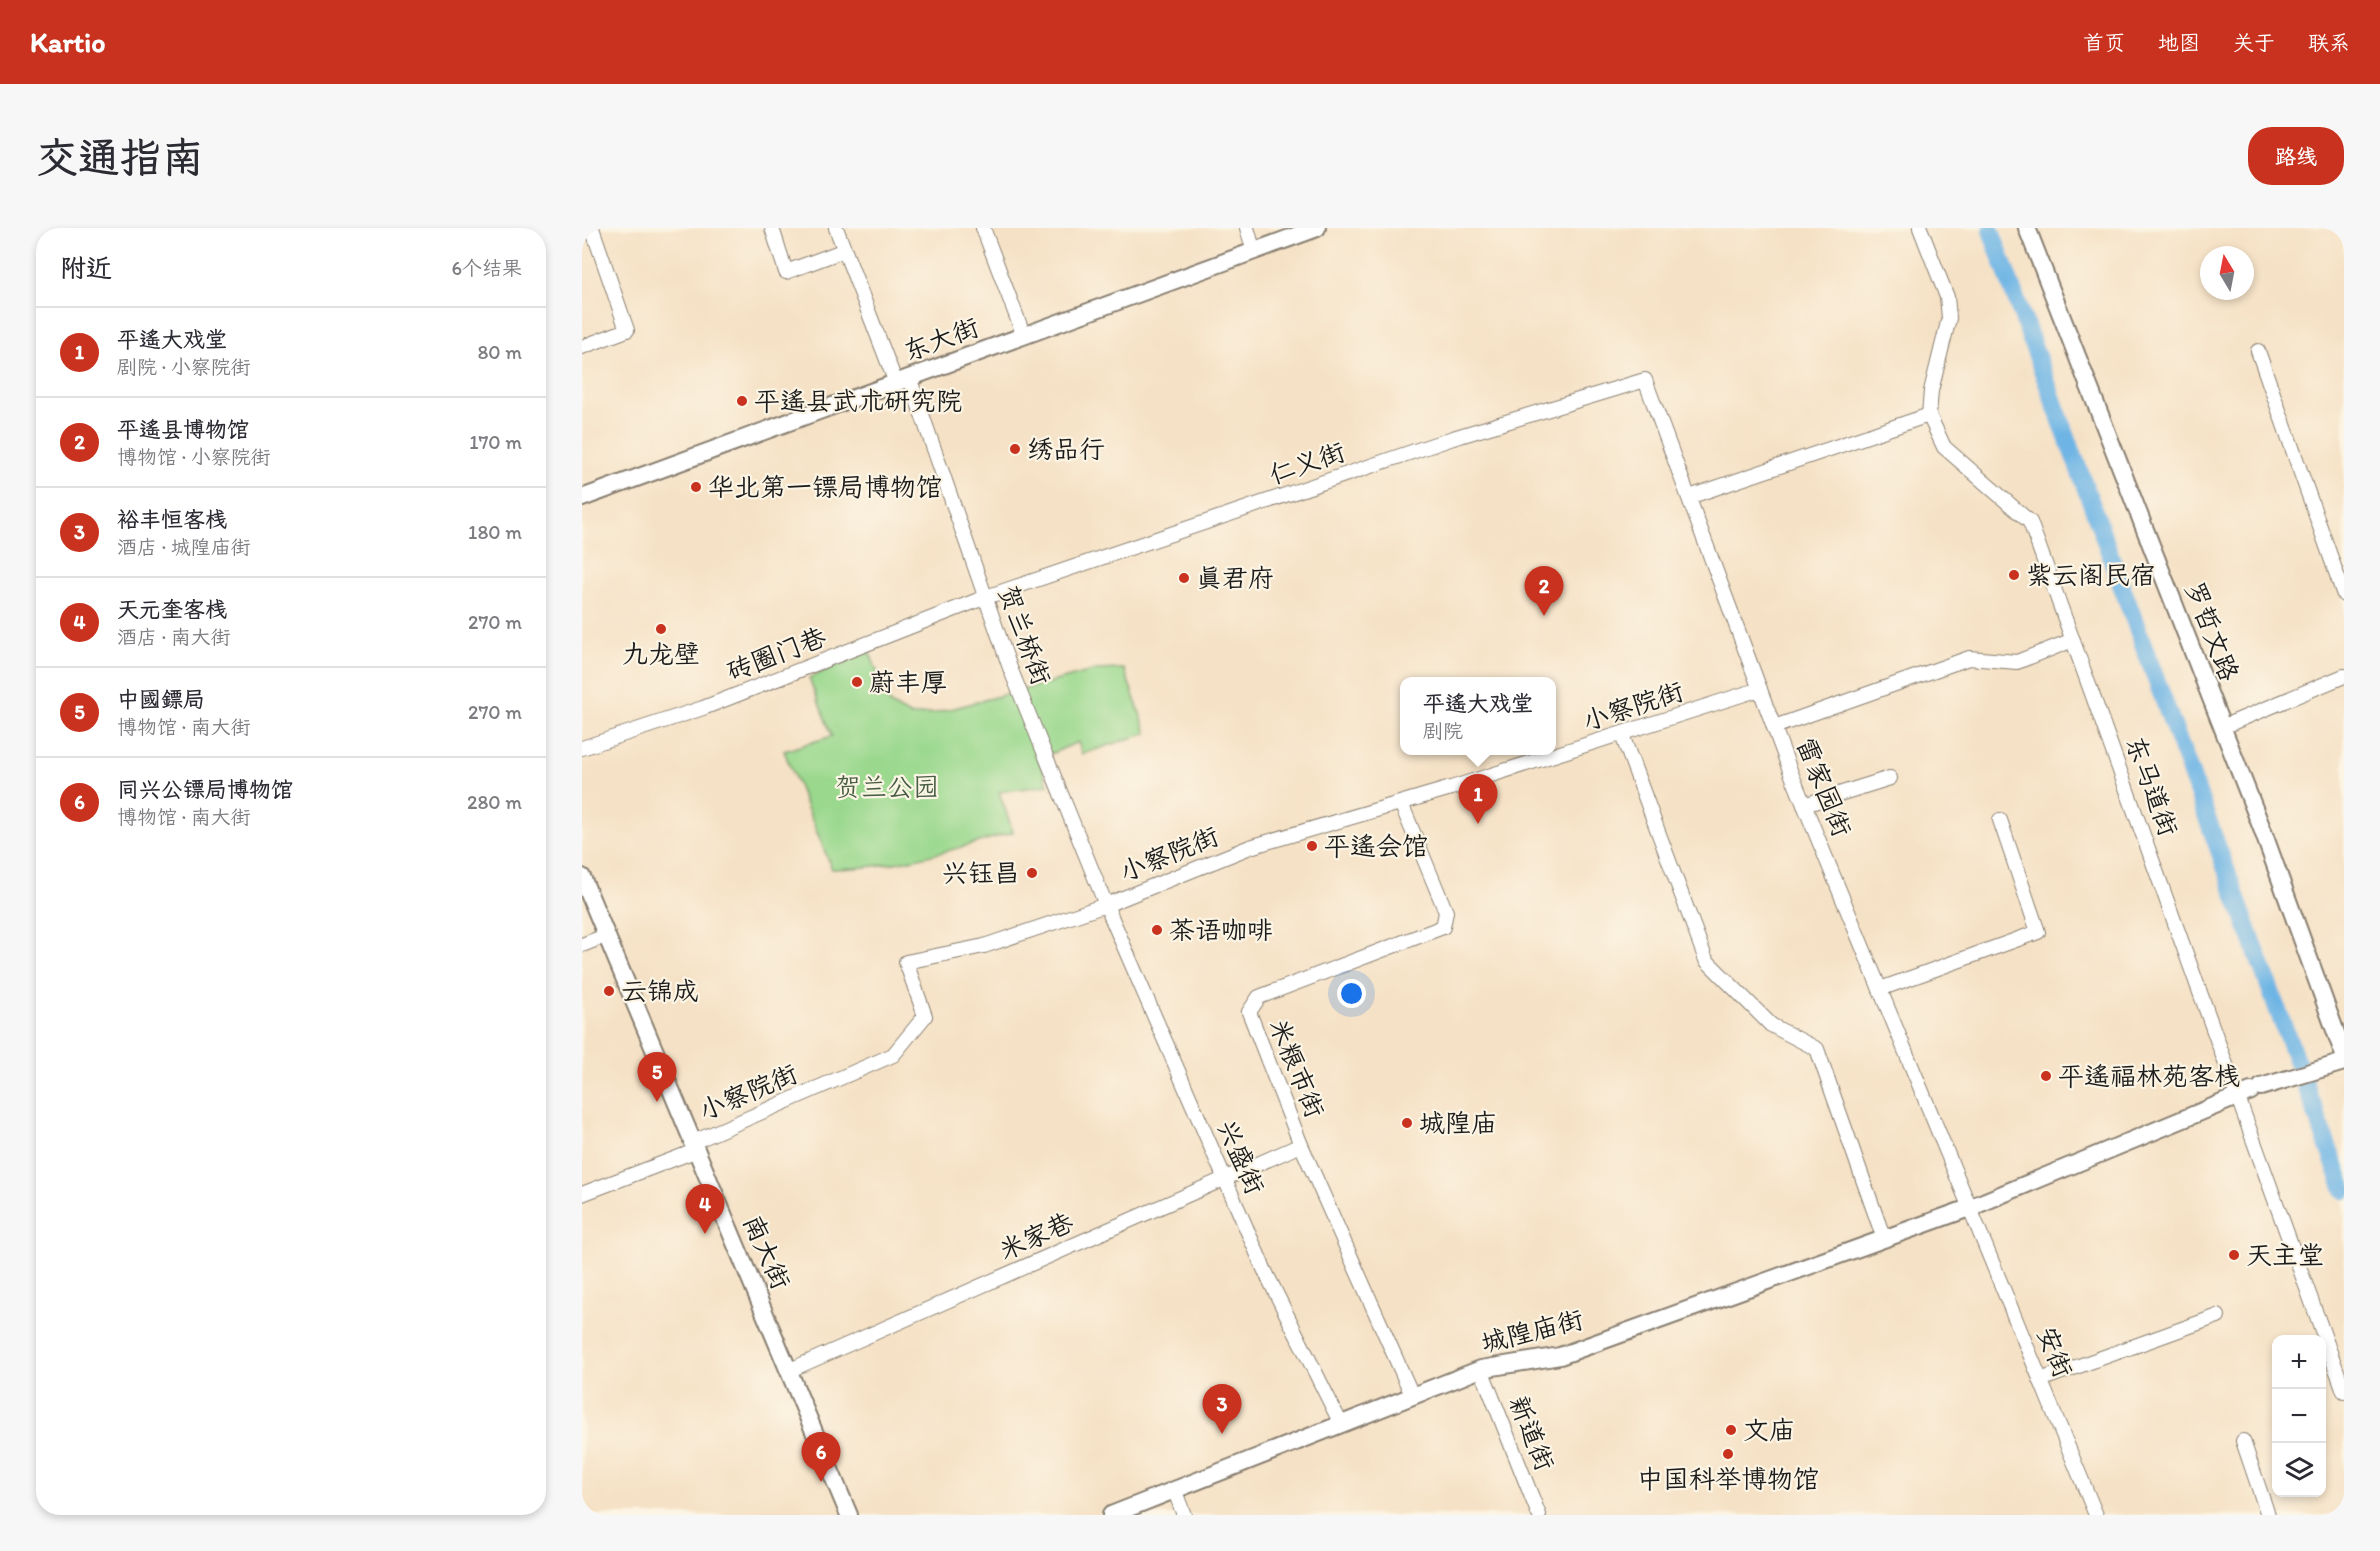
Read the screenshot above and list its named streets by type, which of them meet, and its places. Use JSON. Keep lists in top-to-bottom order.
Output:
{
  "streets": {
    "street": [
      "东大街",
      "仁义街",
      "罗哲文路",
      "贺兰桥街",
      "砖圈门巷",
      "小察院街",
      "东马道街",
      "雷家园街",
      "米粮市街",
      "兴盛街",
      "米家巷",
      "南大街",
      "城隍庙街",
      "安街",
      "新道街"
    ]
  },
  "crossings": [
    ["东大街", "贺兰桥街"],
    ["仁义街", "贺兰桥街"],
    ["仁义街", "砖圈门巷"],
    ["仁义街", "雷家园街"],
    ["贺兰桥街", "砖圈门巷"],
    ["贺兰桥街", "小察院街"],
    ["贺兰桥街", "兴盛街"],
    ["小察院街", "雷家园街"],
    ["小察院街", "米粮市街"],
    ["小察院街", "兴盛街"],
    ["小察院街", "南大街"],
    ["东马道街", "城隍庙街"],
    ["雷家园街", "城隍庙街"],
    ["雷家园街", "安街"],
    ["米粮市街", "米家巷"],
    ["米粮市街", "城隍庙街"],
    ["兴盛街", "米家巷"],
    ["兴盛街", "城隍庙街"],
    ["米家巷", "南大街"],
    ["城隍庙街", "安街"],
    ["城隍庙街", "新道街"]
  ],
  "parks": ["贺兰公园"],
  "places": [
    "平遥县武术研究院",
    "绣品行",
    "华北第一镖局博物馆",
    "紫云阁民宿",
    "真君府",
    "九龙壁",
    "蔚丰厚",
    "平遥会馆",
    "兴钰昌",
    "茶语咖啡",
    "云锦成",
    "平遥福林苑客栈",
    "城隍庙",
    "天主堂",
    "文庙",
    "中国科举博物馆"
  ],
  "north": "top",
  "page": {
    "header": "Kartio",
    "nav": [
      "首页",
      "地图",
      "关于",
      "联系"
    ],
    "buttons": "路线",
    "title": "交通指南",
    "heading": ["附近", "6个结果"],
    "list": [
      {
        "mark": "1",
        "name": "平遥大戏堂",
        "note": "剧院 · 小察院街",
        "value": "80 m"
      },
      {
        "mark": "2",
        "name": "平遥县博物馆",
        "note": "博物馆 · 小察院街",
        "value": "170 m"
      },
      {
        "mark": "3",
        "name": "裕丰恒客栈",
        "note": "酒店 · 城隍庙街",
        "value": "180 m"
      },
      {
        "mark": "4",
        "name": "天元奎客栈",
        "note": "酒店 · 南大街",
        "value": "270 m"
      },
      {
        "mark": "5",
        "name": "中國鏢局",
        "note": "博物馆 · 南大街",
        "value": "270 m"
      },
      {
        "mark": "6",
        "name": "同兴公镖局博物馆",
        "note": "博物馆 · 南大街",
        "value": "280 m"
      }
    ],
    "pins": [
      "2",
      "1",
      "5",
      "4",
      "3",
      "6"
    ],
    "popup": ["平遥大戏堂", "剧院"],
    "map_buttons": ["+", "−"]
  }
}
